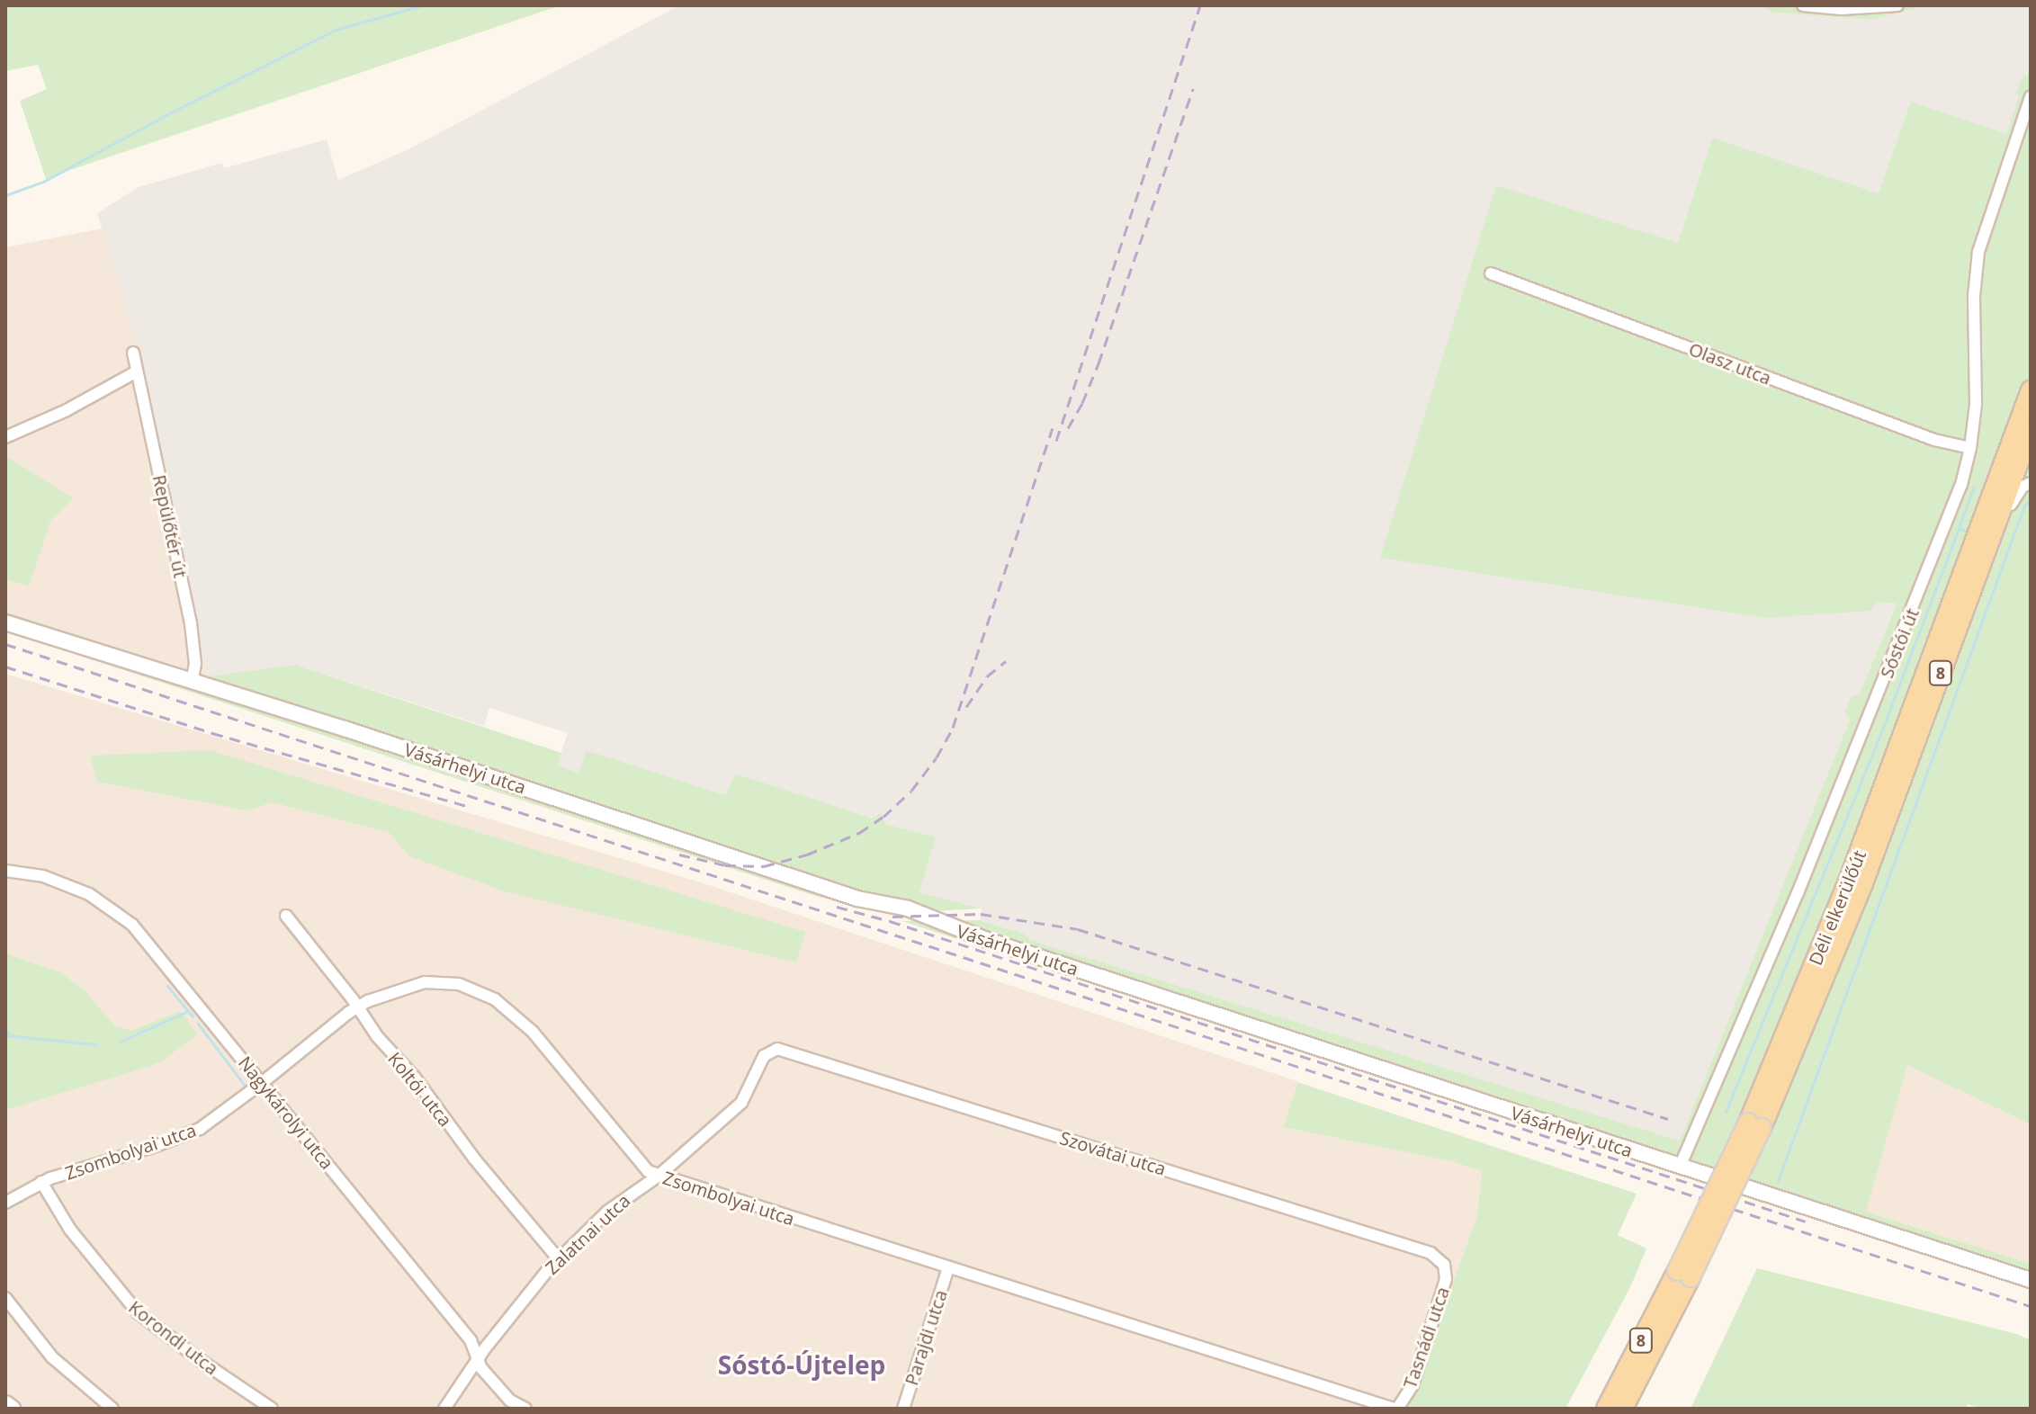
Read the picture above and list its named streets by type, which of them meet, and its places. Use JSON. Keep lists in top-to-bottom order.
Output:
{
  "streets": {
    "main road": ["8", "Déli elkerülőút"],
    "street": [
      "Olasz utca",
      "Repülőtér út",
      "Sóstói út",
      "Vásárhelyi utca",
      "Koltói utca",
      "Nagykárolyi utca",
      "Zsombolyai utca",
      "Szovátai utca",
      "Zalatnai utca",
      "Korondi utca",
      "Parajdi utca",
      "Tasnádi utca"
    ]
  },
  "crossings": [
    ["Olasz utca", "Sóstói út"],
    ["Repülőtér út", "Vásárhelyi utca"],
    ["Sóstói út", "Vásárhelyi utca"],
    ["Koltói utca", "Zsombolyai utca"],
    ["Koltói utca", "Zalatnai utca"],
    ["Nagykárolyi utca", "Zsombolyai utca"],
    ["Nagykárolyi utca", "Zalatnai utca"],
    ["Zsombolyai utca", "Zalatnai utca"],
    ["Zsombolyai utca", "Korondi utca"],
    ["Zsombolyai utca", "Parajdi utca"],
    ["Zsombolyai utca", "Tasnádi utca"],
    ["Szovátai utca", "Zalatnai utca"],
    ["Szovátai utca", "Tasnádi utca"]
  ],
  "districts": ["Sóstó-Újtelep"]
}
